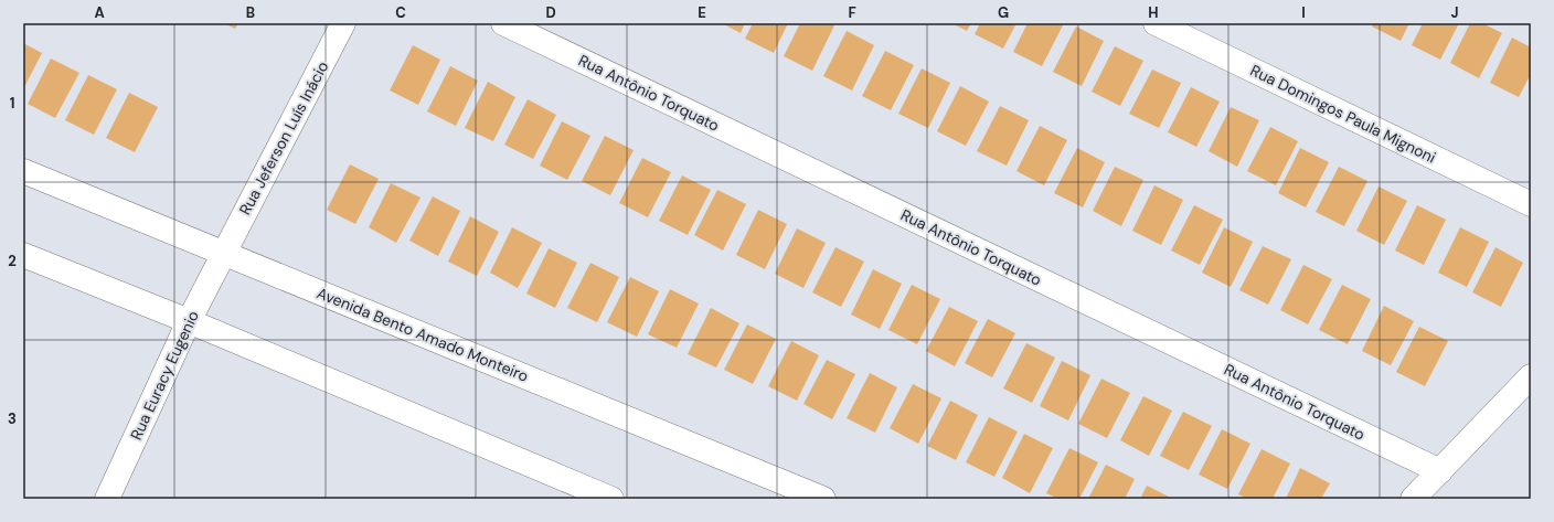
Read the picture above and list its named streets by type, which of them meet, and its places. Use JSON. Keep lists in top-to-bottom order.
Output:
{
  "streets": {
    "street": [
      "Rua Antônio Torquato",
      "Rua Domingos Paula Mignoni",
      "Rua Jeferson Luís Inácio",
      "Avenida Bento Amado Monteiro",
      "Rua Euracy Eugenio"
    ]
  },
  "crossings": [
    ["Rua Jeferson Luís Inácio", "Avenida Bento Amado Monteiro"],
    ["Rua Jeferson Luís Inácio", "Rua Euracy Eugenio"],
    ["Avenida Bento Amado Monteiro", "Rua Euracy Eugenio"]
  ],
  "grid": {
    "columns": [
      "A",
      "B",
      "C",
      "D",
      "E",
      "F",
      "G",
      "H",
      "I",
      "J"
    ],
    "rows": ["1", "2", "3"]
  }
}
